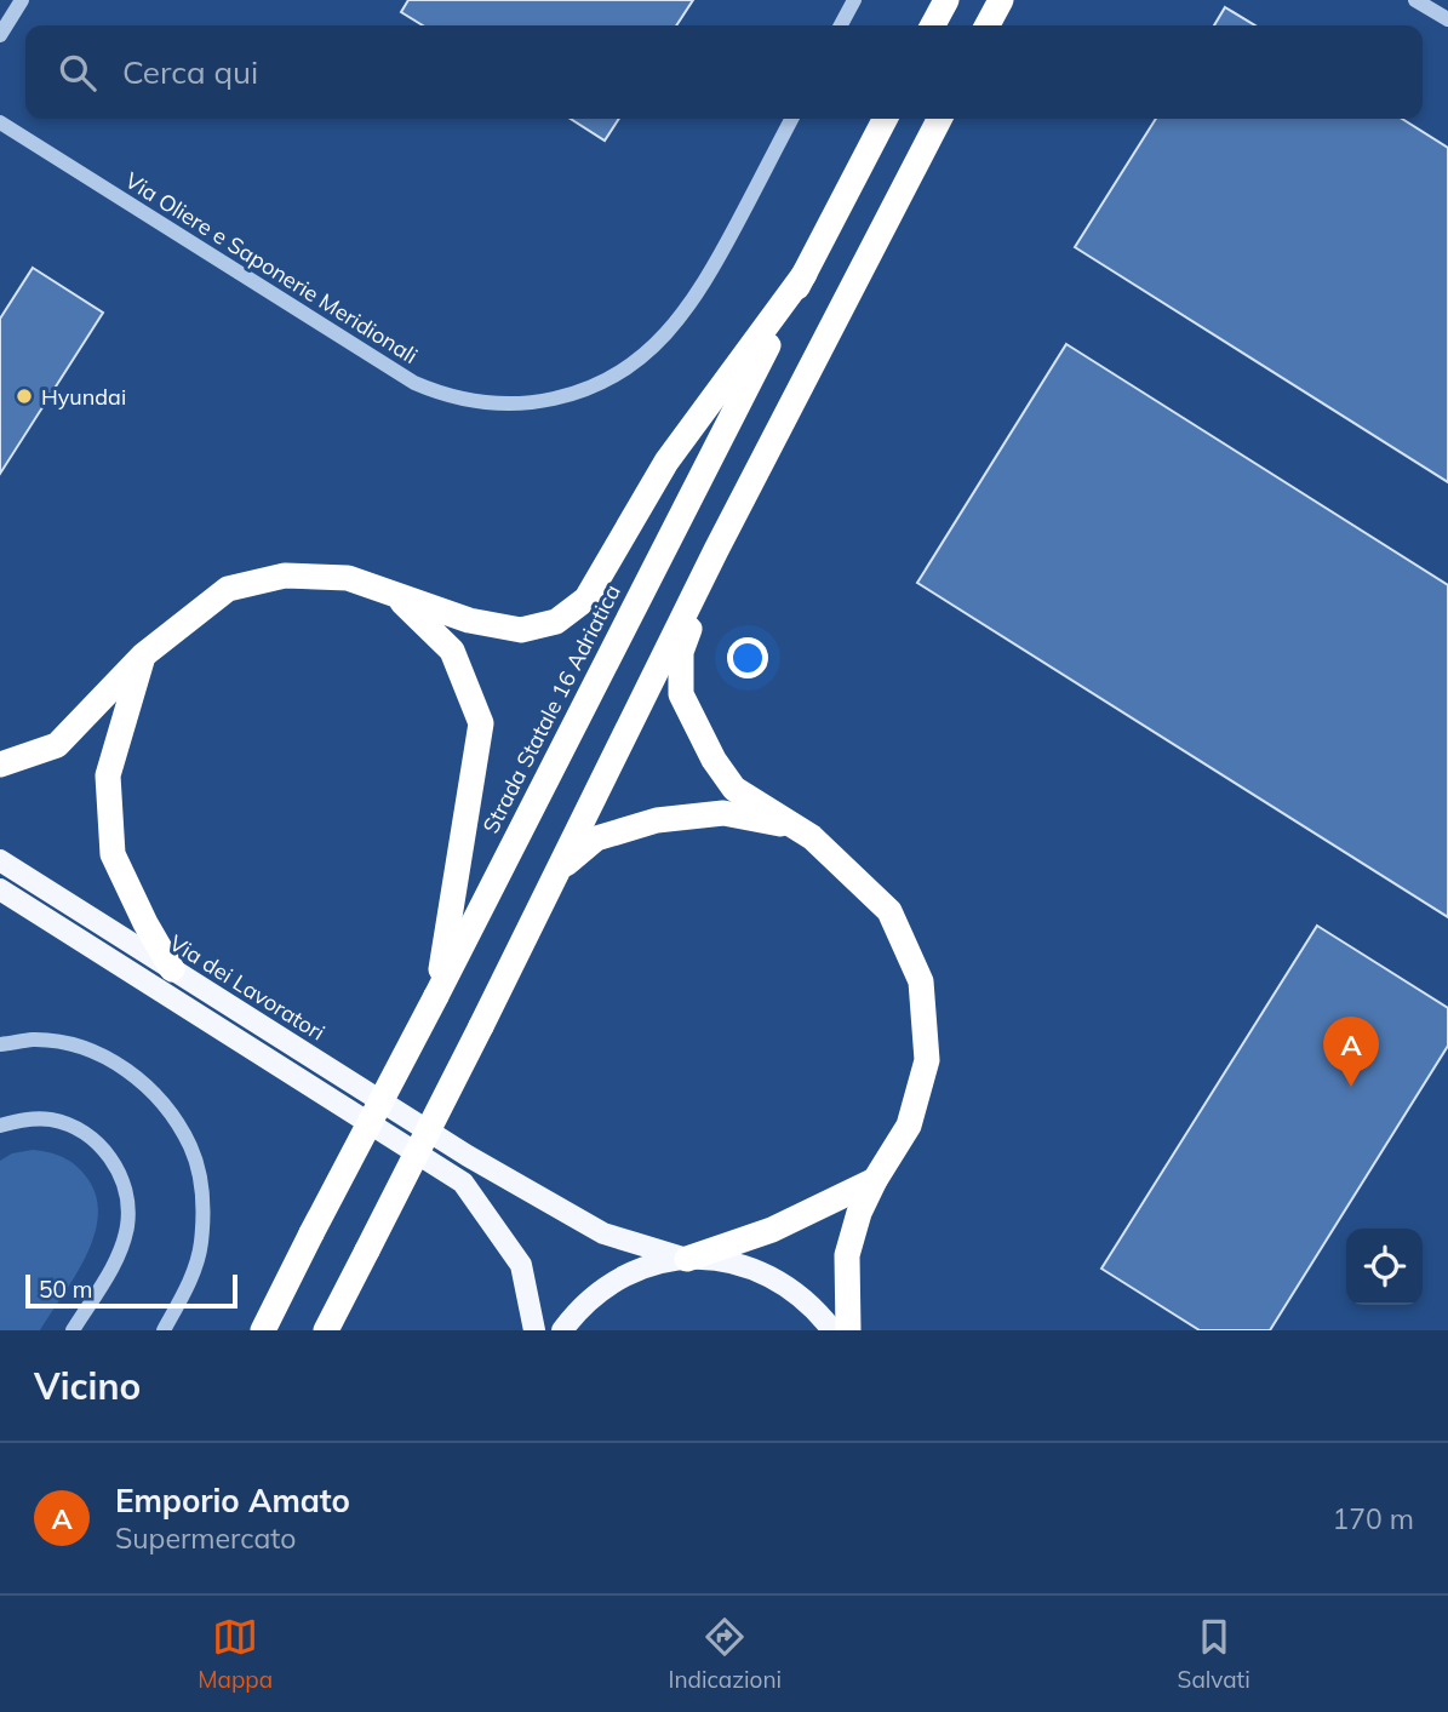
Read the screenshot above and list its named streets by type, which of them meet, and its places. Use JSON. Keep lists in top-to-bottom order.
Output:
{
  "streets": {
    "highway": ["Strada Statale 16 Adriatica"],
    "main road": ["Via dei Lavoratori"],
    "street": ["Via Oliere e Saponerie Meridionali"]
  },
  "places": ["Hyundai"],
  "scale_bar": "50 m",
  "page": {
    "search": "Cerca qui",
    "pins": "A",
    "scale": "50 m",
    "heading": "Vicino",
    "list": [
      {
        "mark": "A",
        "name": "Emporio Amato",
        "note": "Supermercato",
        "value": "170 m"
      }
    ],
    "nav": ["Mappa", "Indicazioni", "Salvati"]
  }
}
